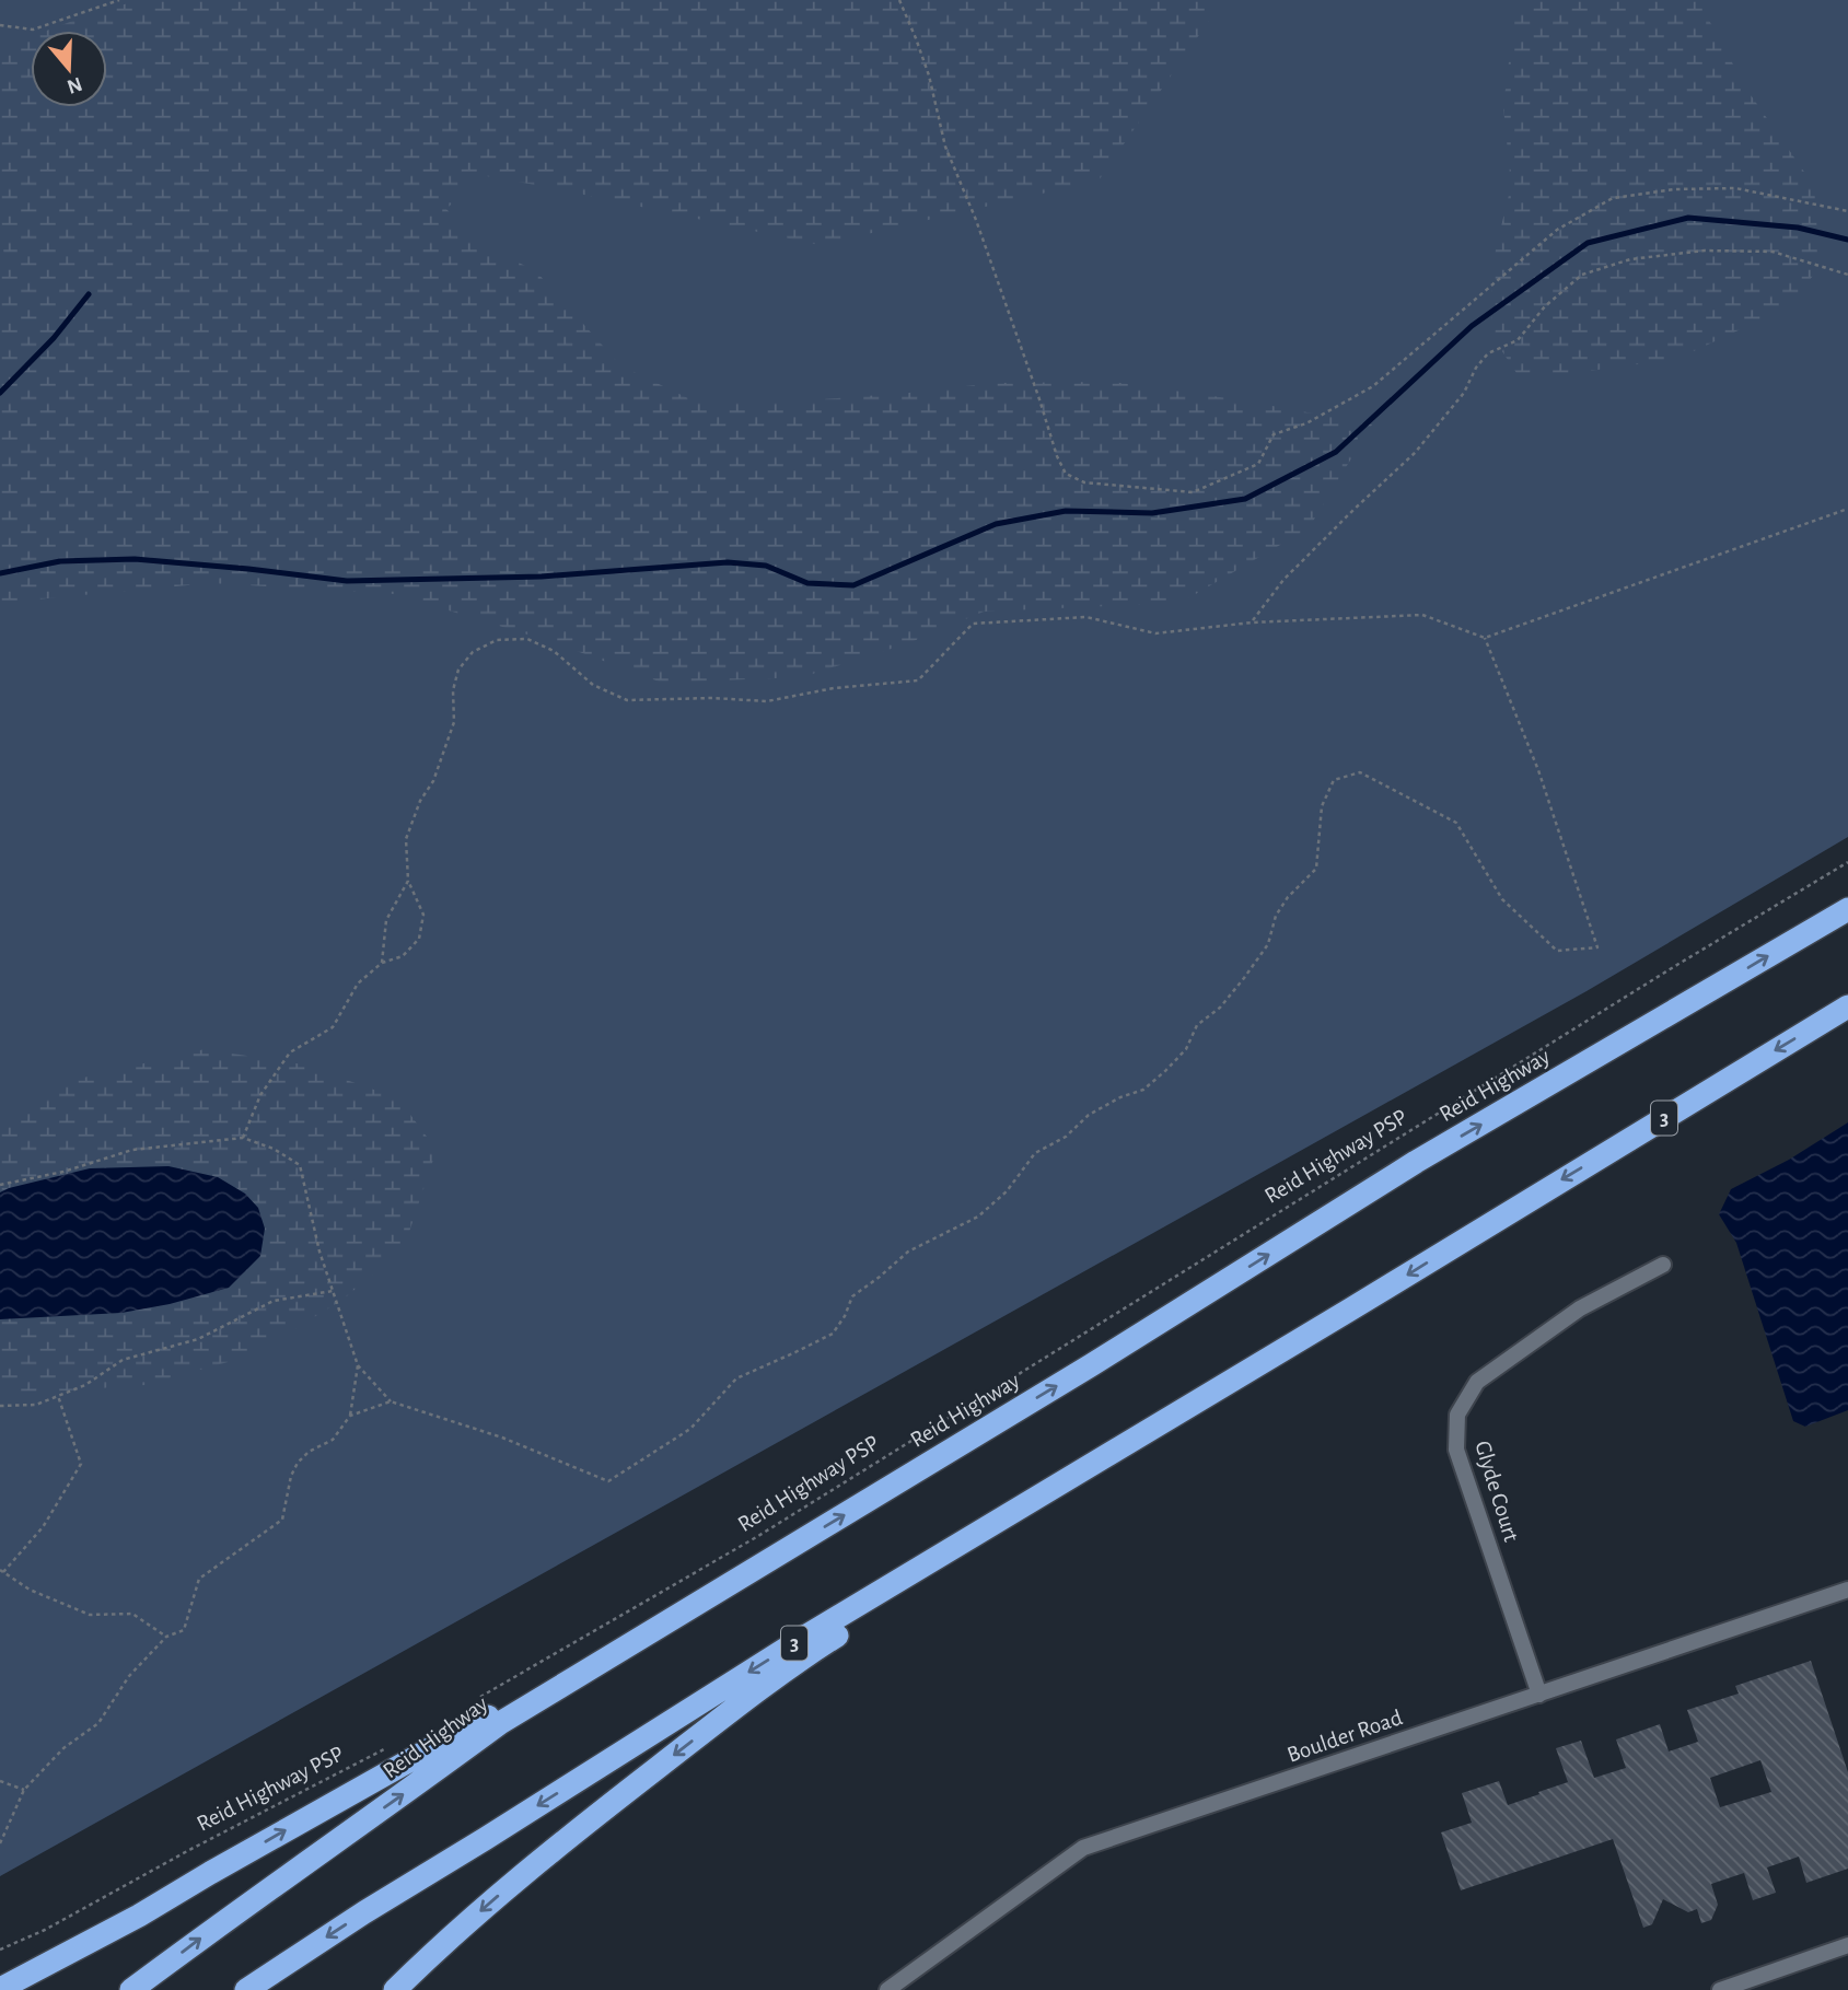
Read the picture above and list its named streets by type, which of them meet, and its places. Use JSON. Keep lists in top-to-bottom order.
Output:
{
  "streets": {
    "highway": ["Reid Highway", "3"],
    "street": ["Glyde Court", "Boulder Road"],
    "path": ["Reid Highway PSP"]
  },
  "crossings": [
    ["Glyde Court", "Boulder Road"]
  ],
  "north": "bottom"
}
